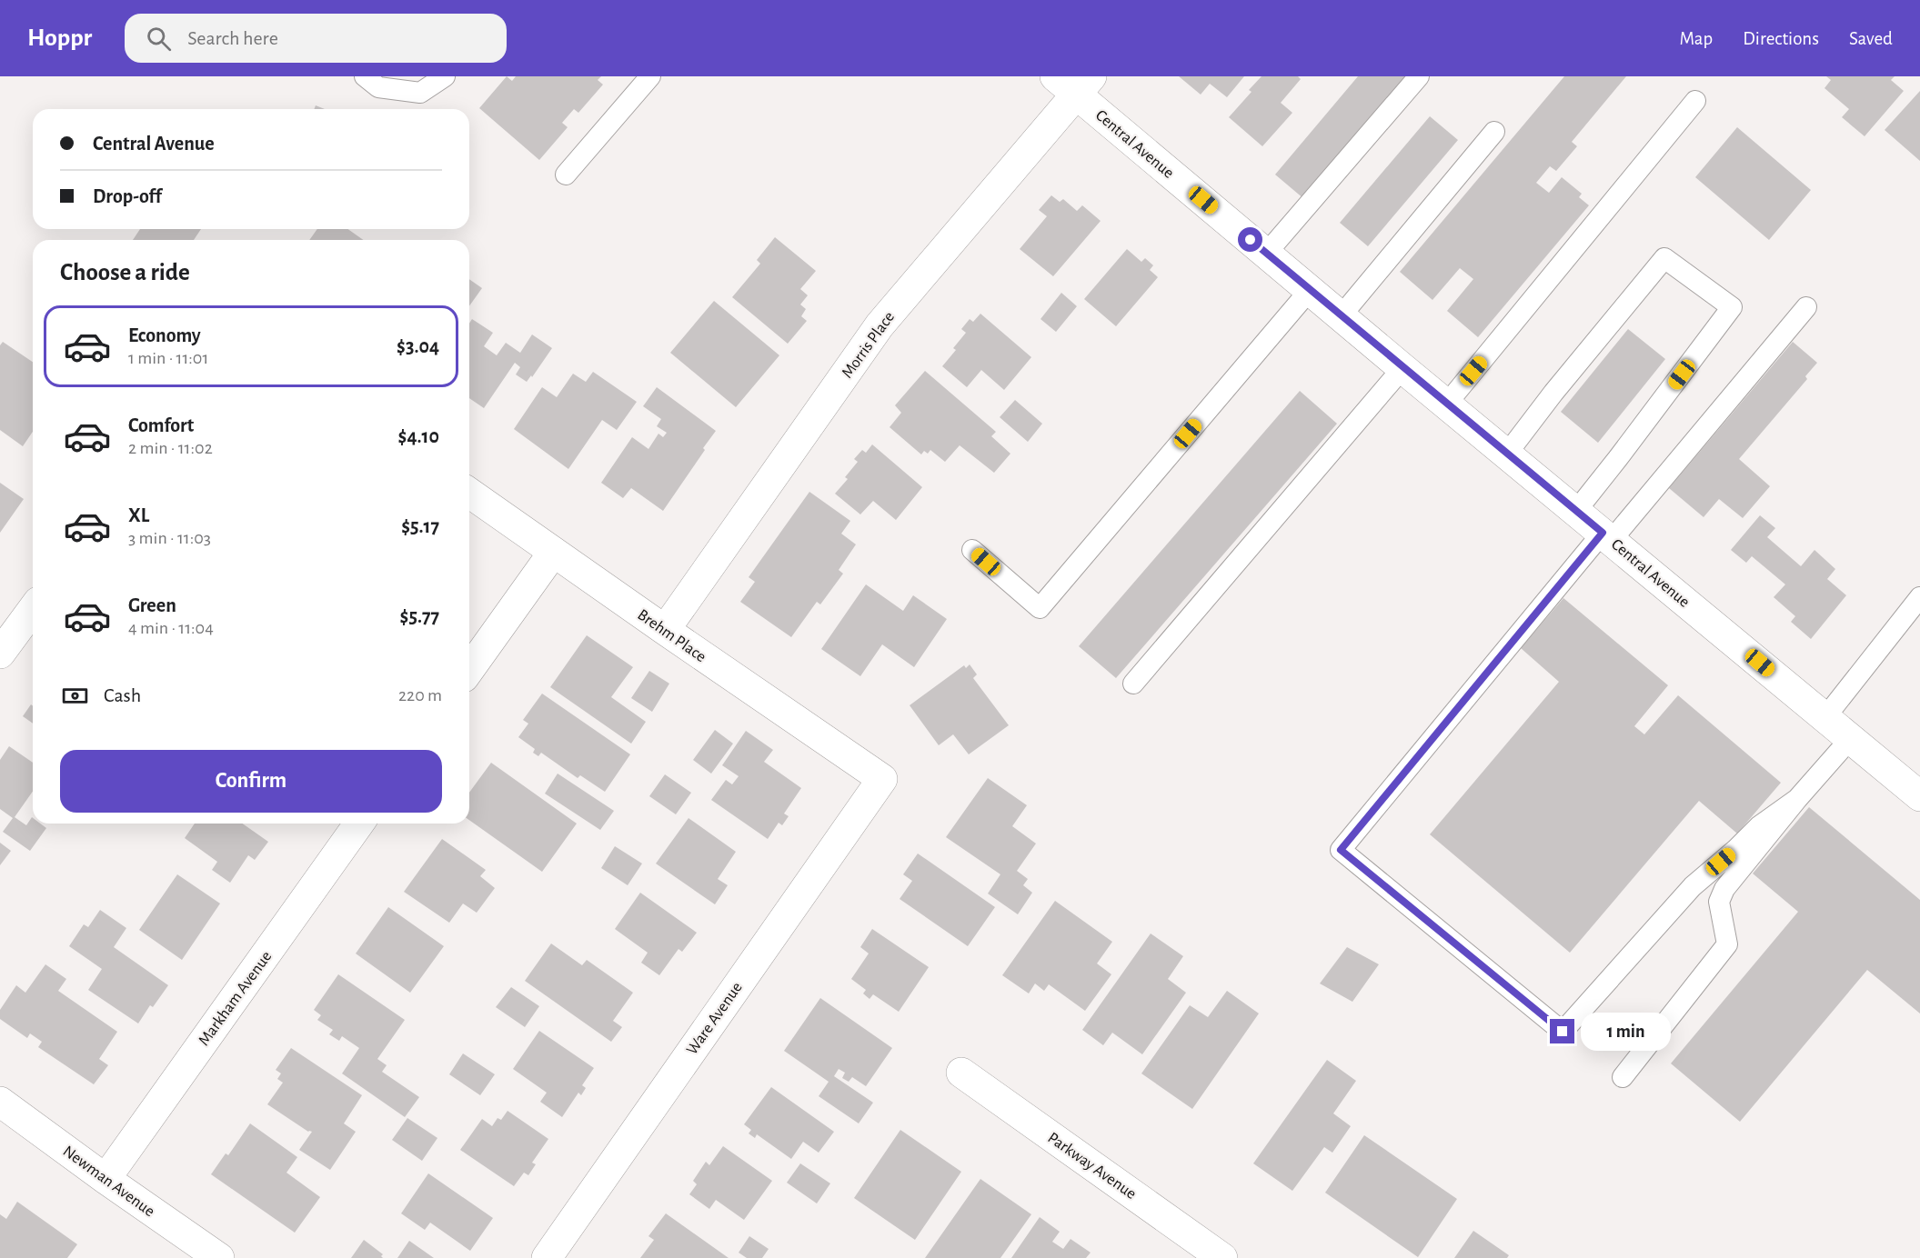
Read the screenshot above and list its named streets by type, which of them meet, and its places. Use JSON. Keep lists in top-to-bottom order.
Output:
{
  "streets": {
    "street": [
      "Central Avenue",
      "Morris Place",
      "Brehm Place",
      "Markham Avenue",
      "Ware Avenue",
      "Parkway Avenue",
      "Newman Avenue"
    ]
  },
  "crossings": [
    ["Central Avenue", "Morris Place"],
    ["Morris Place", "Brehm Place"],
    ["Brehm Place", "Ware Avenue"],
    ["Markham Avenue", "Newman Avenue"]
  ],
  "page": {
    "header": "Hoppr",
    "search": "Search here",
    "nav": ["Map", "Directions", "Saved"],
    "banner": ["Central Avenue", "Drop-off"],
    "heading": "Choose a ride",
    "list": [
      {
        "name": "Economy",
        "note": "1 min · 11:01",
        "value": "$3.04"
      },
      {
        "name": "Comfort",
        "note": "2 min · 11:02",
        "value": "$4.10"
      },
      {
        "name": "XL",
        "note": "3 min · 11:03",
        "value": "$5.17"
      },
      {
        "name": "Green",
        "note": "4 min · 11:04",
        "value": "$5.77"
      }
    ],
    "pay": ["Cash", "220 m"],
    "buttons": "Confirm",
    "bubble": "1 min"
  }
}
